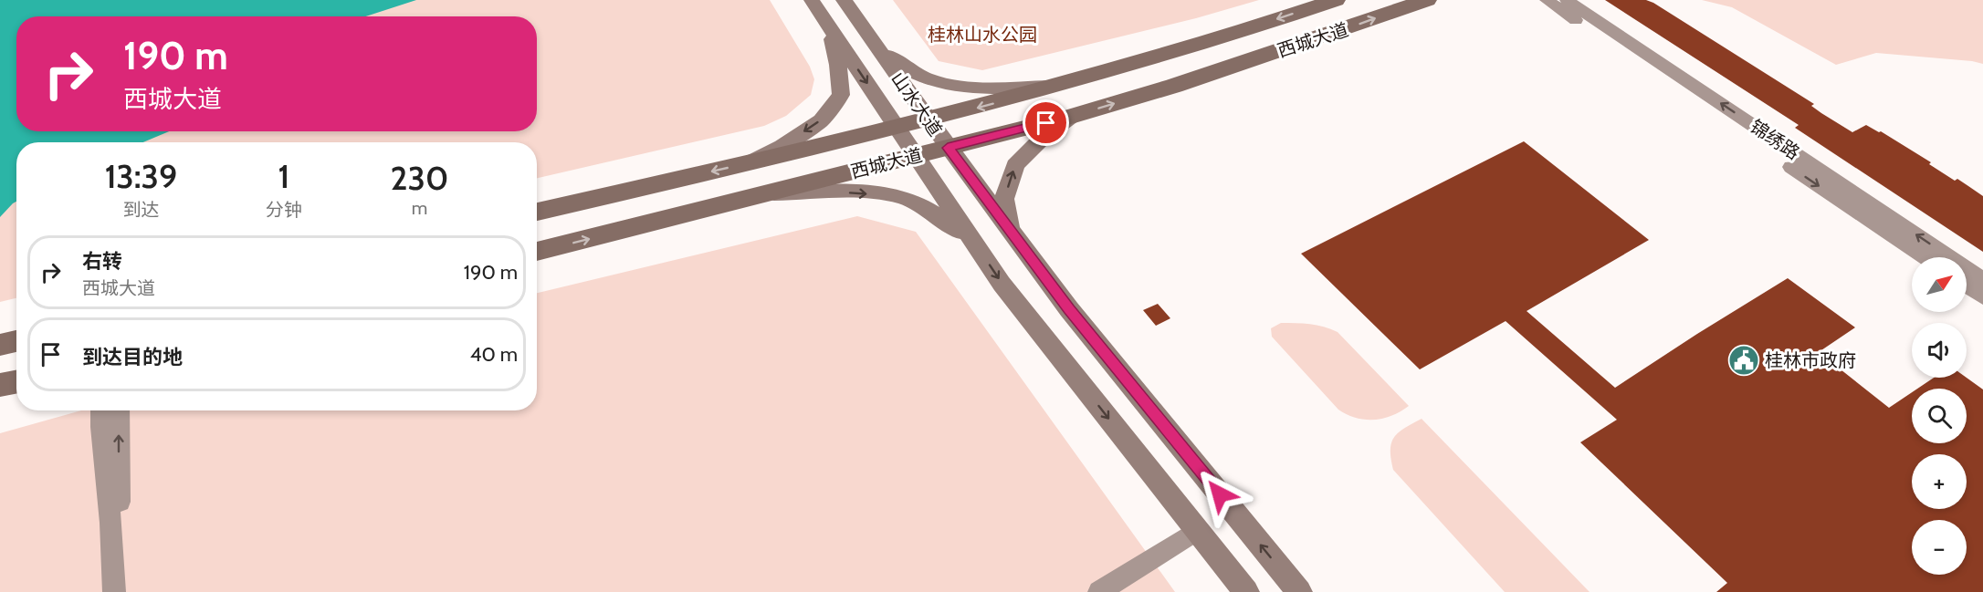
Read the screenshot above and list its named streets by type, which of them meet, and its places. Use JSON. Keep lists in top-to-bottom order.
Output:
{
  "streets": {
    "highway": ["西城大道"],
    "main road": ["山水大道"],
    "street": ["锦绣路"]
  },
  "crossings": [
    ["西城大道", "山水大道"]
  ],
  "parks": ["桂林山水公园"],
  "places": {
    "public building": ["桂林市政府"]
  },
  "north": "top right",
  "page": {
    "turn": ["190 m", "西城大道"],
    "eta": [
      "13:39",
      "到达",
      "1",
      "分钟",
      "230",
      "m"
    ],
    "list": [
      {
        "name": "右转",
        "note": "西城大道",
        "value": "190 m"
      },
      {
        "name": "到达目的地",
        "value": "40 m"
      }
    ],
    "map_buttons": ["+", "−"]
  }
}
